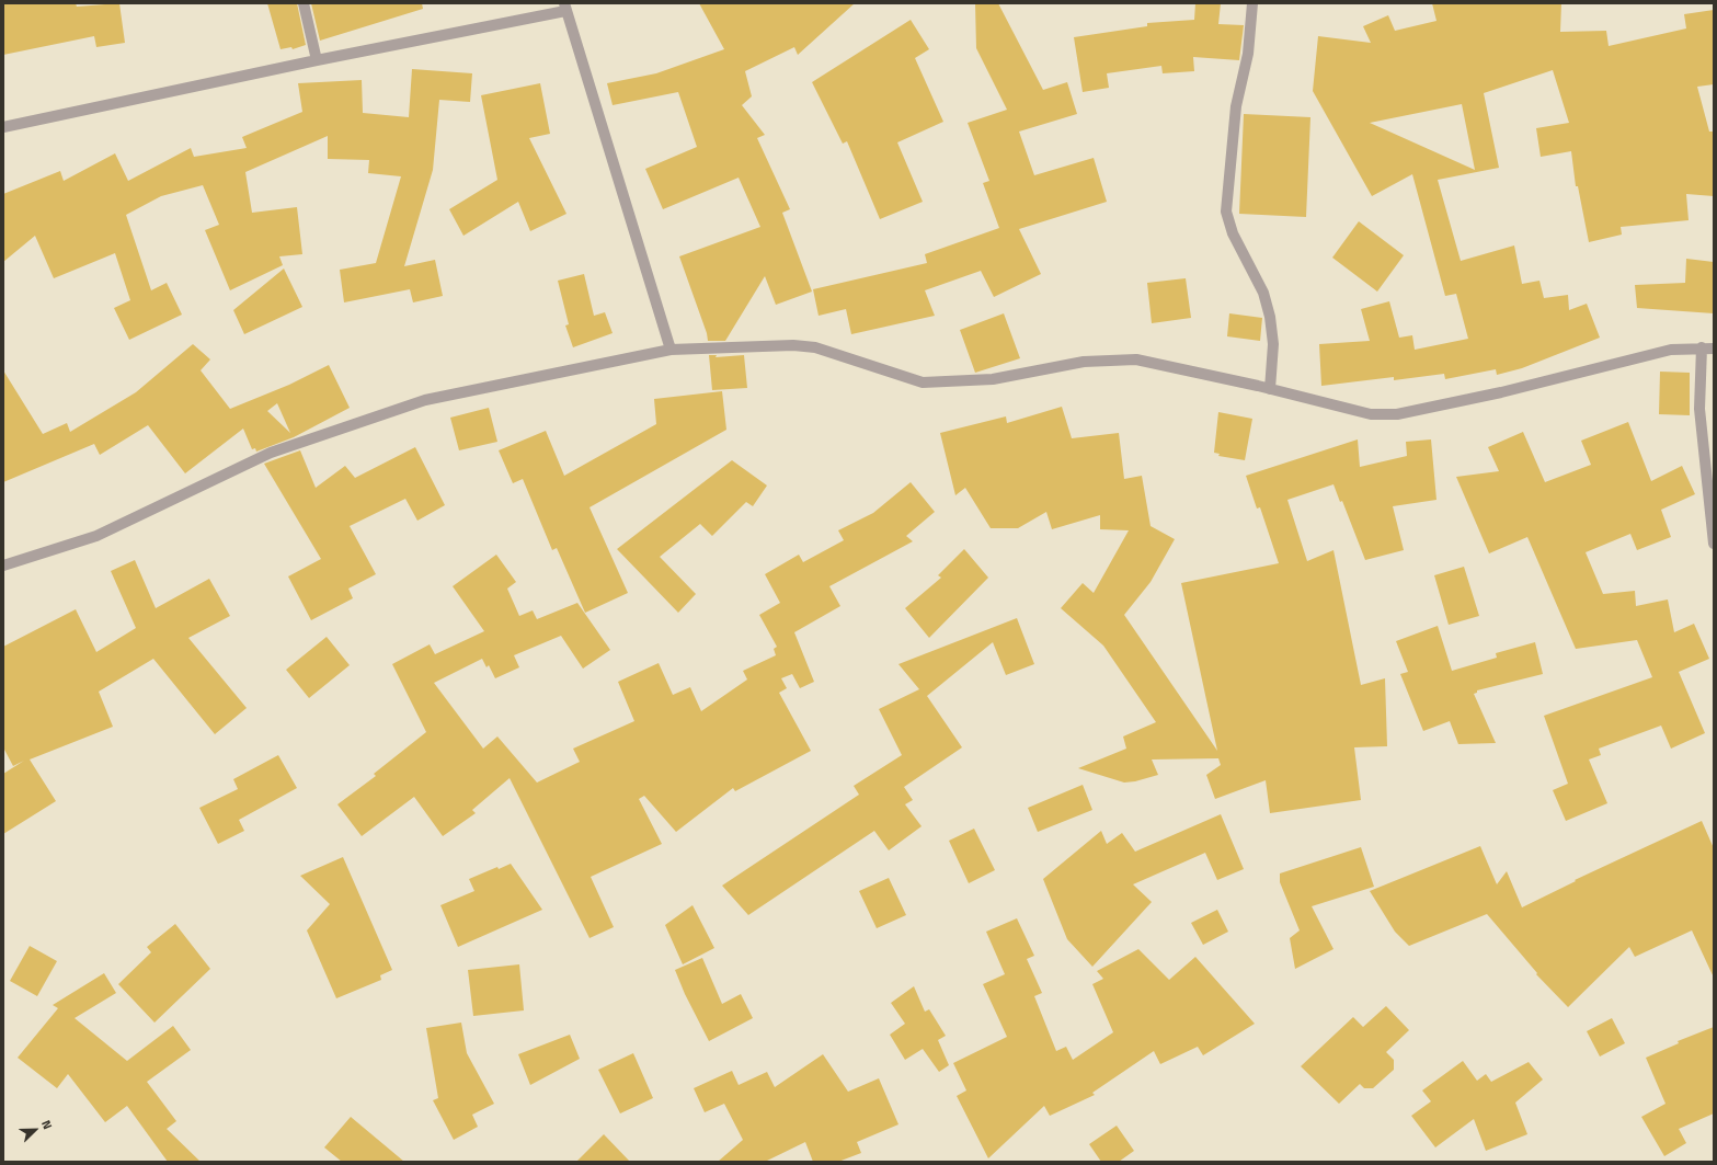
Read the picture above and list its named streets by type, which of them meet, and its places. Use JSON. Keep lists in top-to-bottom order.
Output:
{
  "north": "top right"
}
